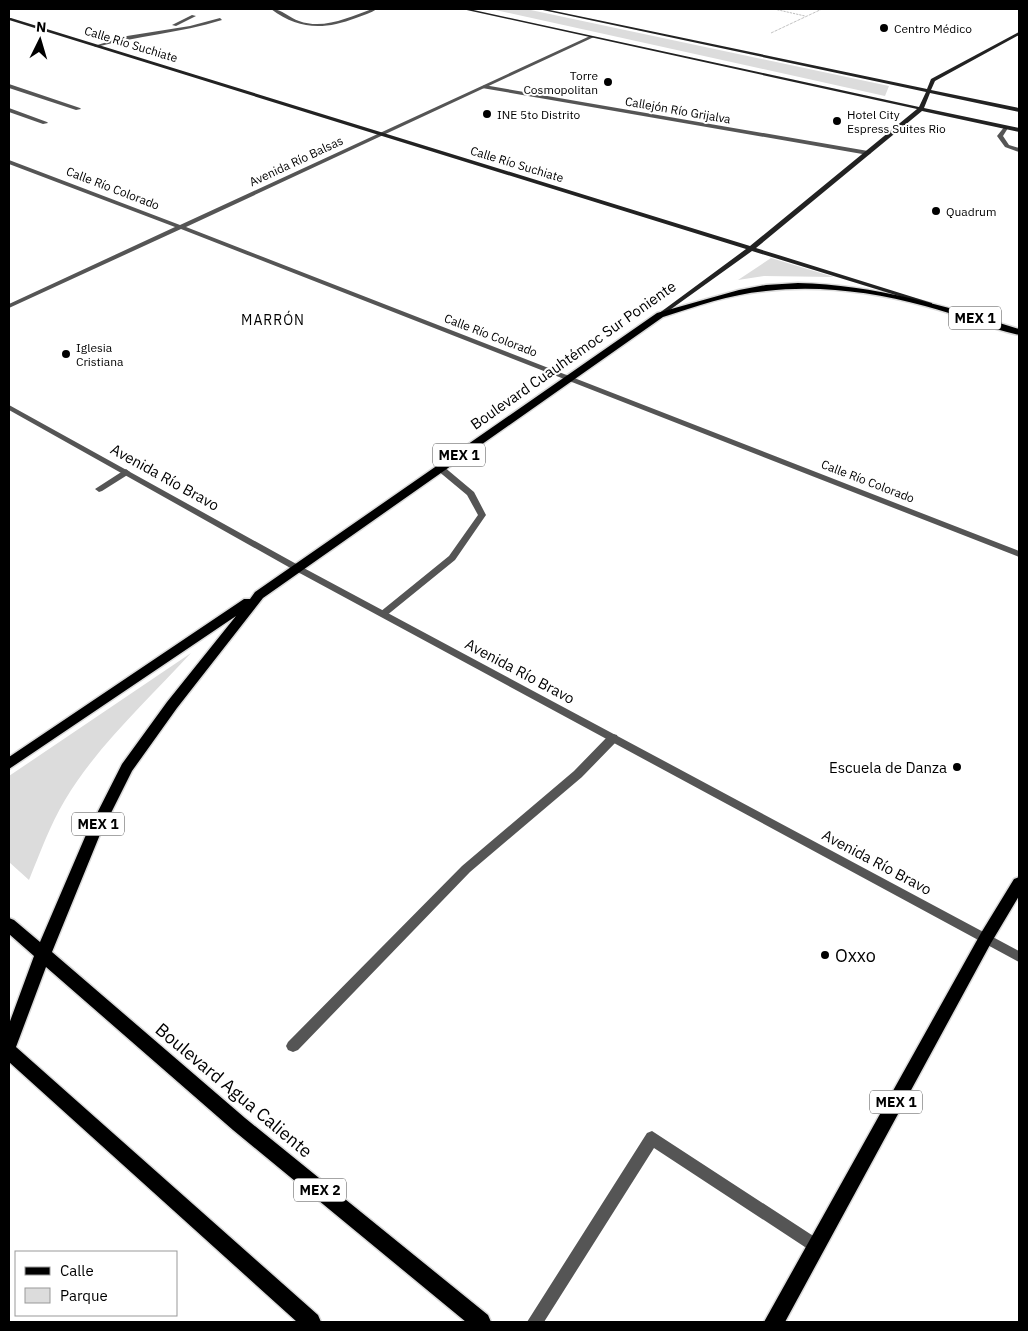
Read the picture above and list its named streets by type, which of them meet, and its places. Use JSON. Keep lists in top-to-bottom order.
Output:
{
  "streets": {
    "main road": [
      "Calle Río Suchiate",
      "MEX 1",
      "Boulevard Cuauhtémoc Sur Poniente",
      "Boulevard Agua Caliente",
      "MEX 2"
    ],
    "street": [
      "Callejón Río Grijalva",
      "Avenida Río Balsas",
      "Calle Río Colorado",
      "Avenida Río Bravo"
    ]
  },
  "crossings": [
    ["Calle Río Suchiate", "Avenida Río Balsas"],
    ["Calle Río Suchiate", "MEX 1"],
    ["Calle Río Suchiate", "Boulevard Cuauhtémoc Sur Poniente"],
    ["Callejón Río Grijalva", "Avenida Río Balsas"],
    ["Callejón Río Grijalva", "Boulevard Cuauhtémoc Sur Poniente"],
    ["Avenida Río Balsas", "Calle Río Colorado"],
    ["Calle Río Colorado", "Boulevard Cuauhtémoc Sur Poniente"],
    ["MEX 1", "Boulevard Cuauhtémoc Sur Poniente"],
    ["MEX 1", "Avenida Río Bravo"],
    ["MEX 1", "Boulevard Agua Caliente"],
    ["Boulevard Cuauhtémoc Sur Poniente", "Avenida Río Bravo"],
    ["Boulevard Cuauhtémoc Sur Poniente", "Boulevard Agua Caliente"]
  ],
  "districts": ["MARRÓN"],
  "places": [
    "Centro Médico",
    "Torre Cosmopolitan",
    "INE 5to Distrito",
    "Hotel City Espress Suites Rio",
    "Quadrum",
    "Iglesia Cristiana",
    "Escuela de Danza",
    "Oxxo"
  ],
  "legend": ["Calle", "Parque"],
  "north": "top"
}
